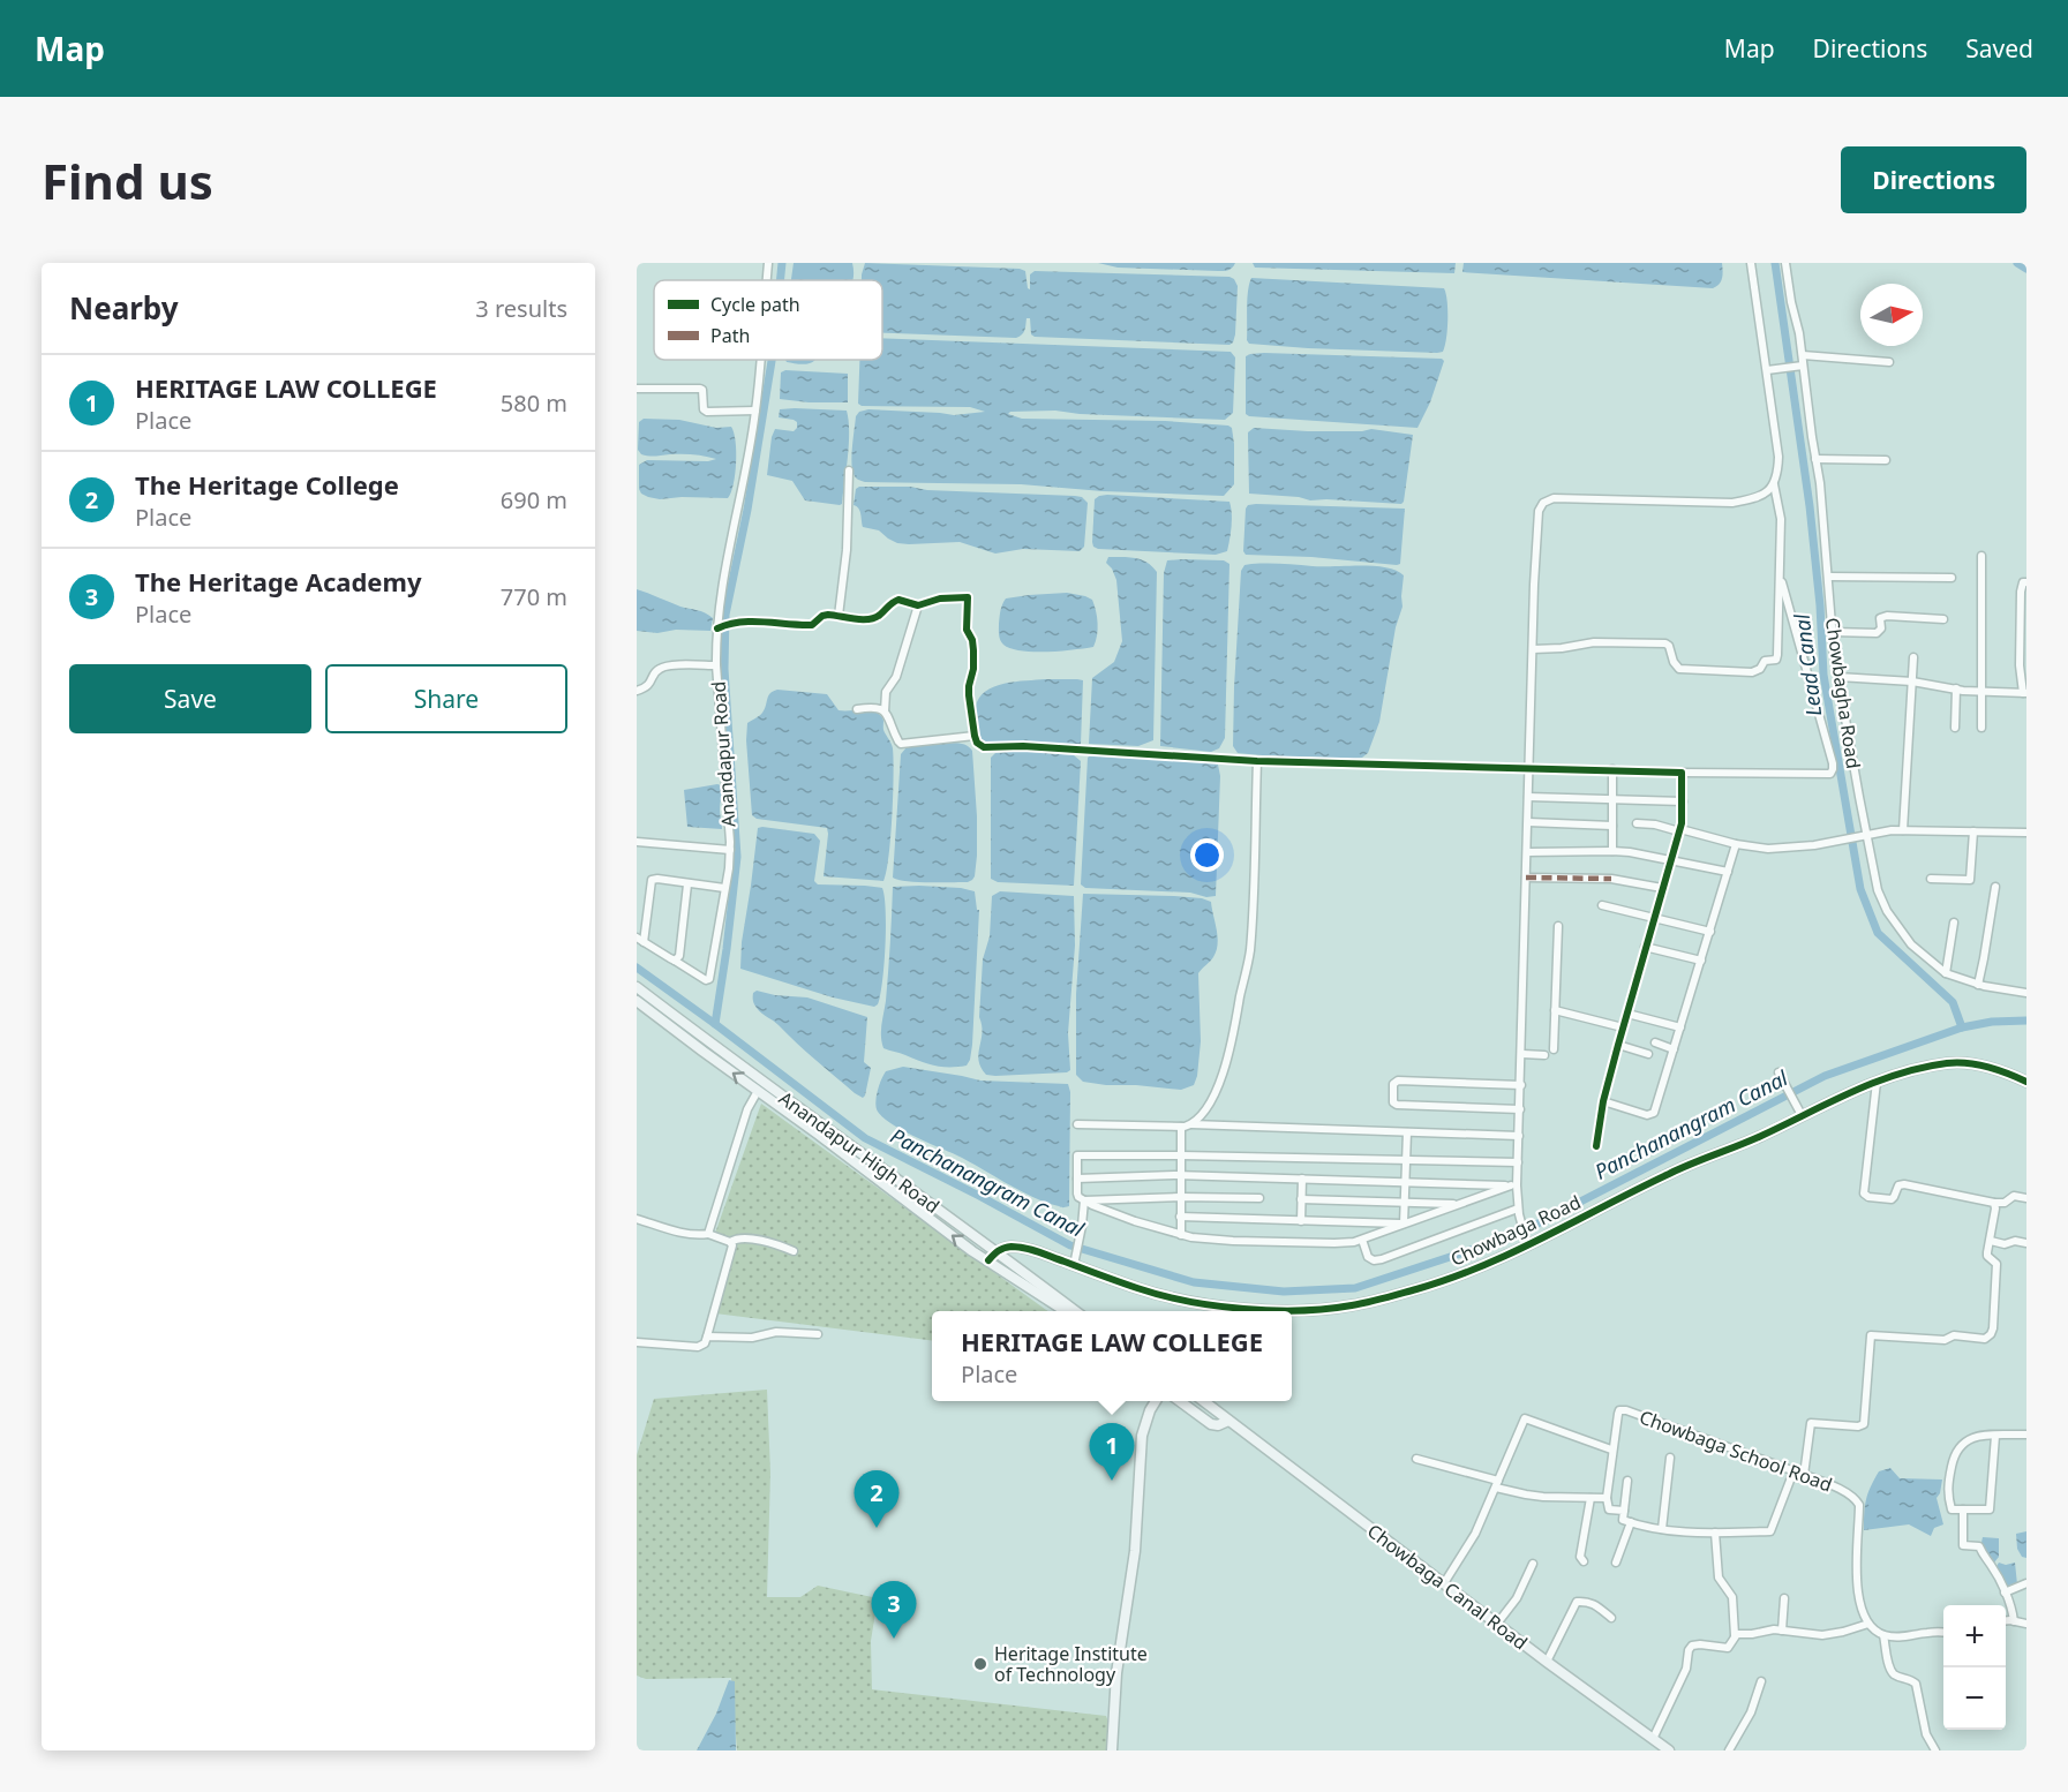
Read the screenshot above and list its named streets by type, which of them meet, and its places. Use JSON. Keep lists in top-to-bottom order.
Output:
{
  "streets": {
    "main road": ["Anandapur High Road", "Chowbaga Road", "Chowbaga Canal Road"],
    "street": ["Chowbagha Road", "Anandapur Road", "Chowbaga School Road"]
  },
  "crossings": [
    ["Anandapur High Road", "Chowbaga Road"]
  ],
  "water": ["Lead Canal", "Panchanangram Canal"],
  "places": ["Heritage Institute of Technology"],
  "legend": ["Cycle path", "Path"],
  "north": "right",
  "page": {
    "header": "Map",
    "nav": ["Map", "Directions", "Saved"],
    "buttons": [
      "Directions",
      ["Save", "Share"]
    ],
    "title": "Find us",
    "heading": ["Nearby", "3 results"],
    "list": [
      {
        "mark": "1",
        "name": "HERITAGE LAW COLLEGE",
        "note": "Place",
        "value": "580 m"
      },
      {
        "mark": "2",
        "name": "The Heritage College",
        "note": "Place",
        "value": "690 m"
      },
      {
        "mark": "3",
        "name": "The Heritage Academy",
        "note": "Place",
        "value": "770 m"
      }
    ],
    "popup": ["HERITAGE LAW COLLEGE", "Place"],
    "pins": ["1", "2", "3"],
    "map_buttons": ["+", "−"]
  }
}
